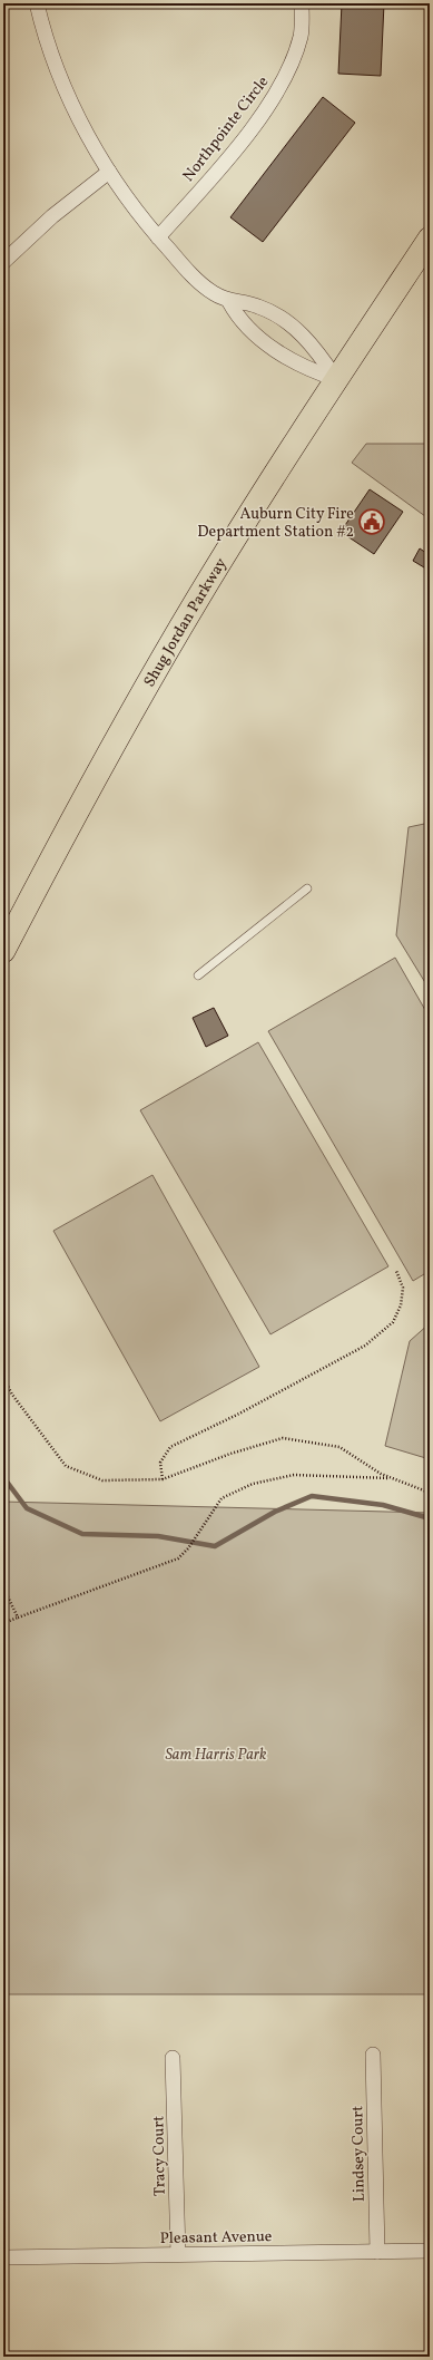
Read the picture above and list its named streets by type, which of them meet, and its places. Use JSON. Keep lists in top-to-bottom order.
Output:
{
  "streets": {
    "main road": ["Shug Jordan Parkway"],
    "street": [
      "Northpointe Circle",
      "Lindsey Court",
      "Tracy Court",
      "Pleasant Avenue"
    ]
  },
  "crossings": [
    ["Lindsey Court", "Pleasant Avenue"],
    ["Tracy Court", "Pleasant Avenue"]
  ],
  "parks": ["Sam Harris Park"],
  "places": {
    "public building": ["Auburn City Fire Department Station #2"]
  }
}
